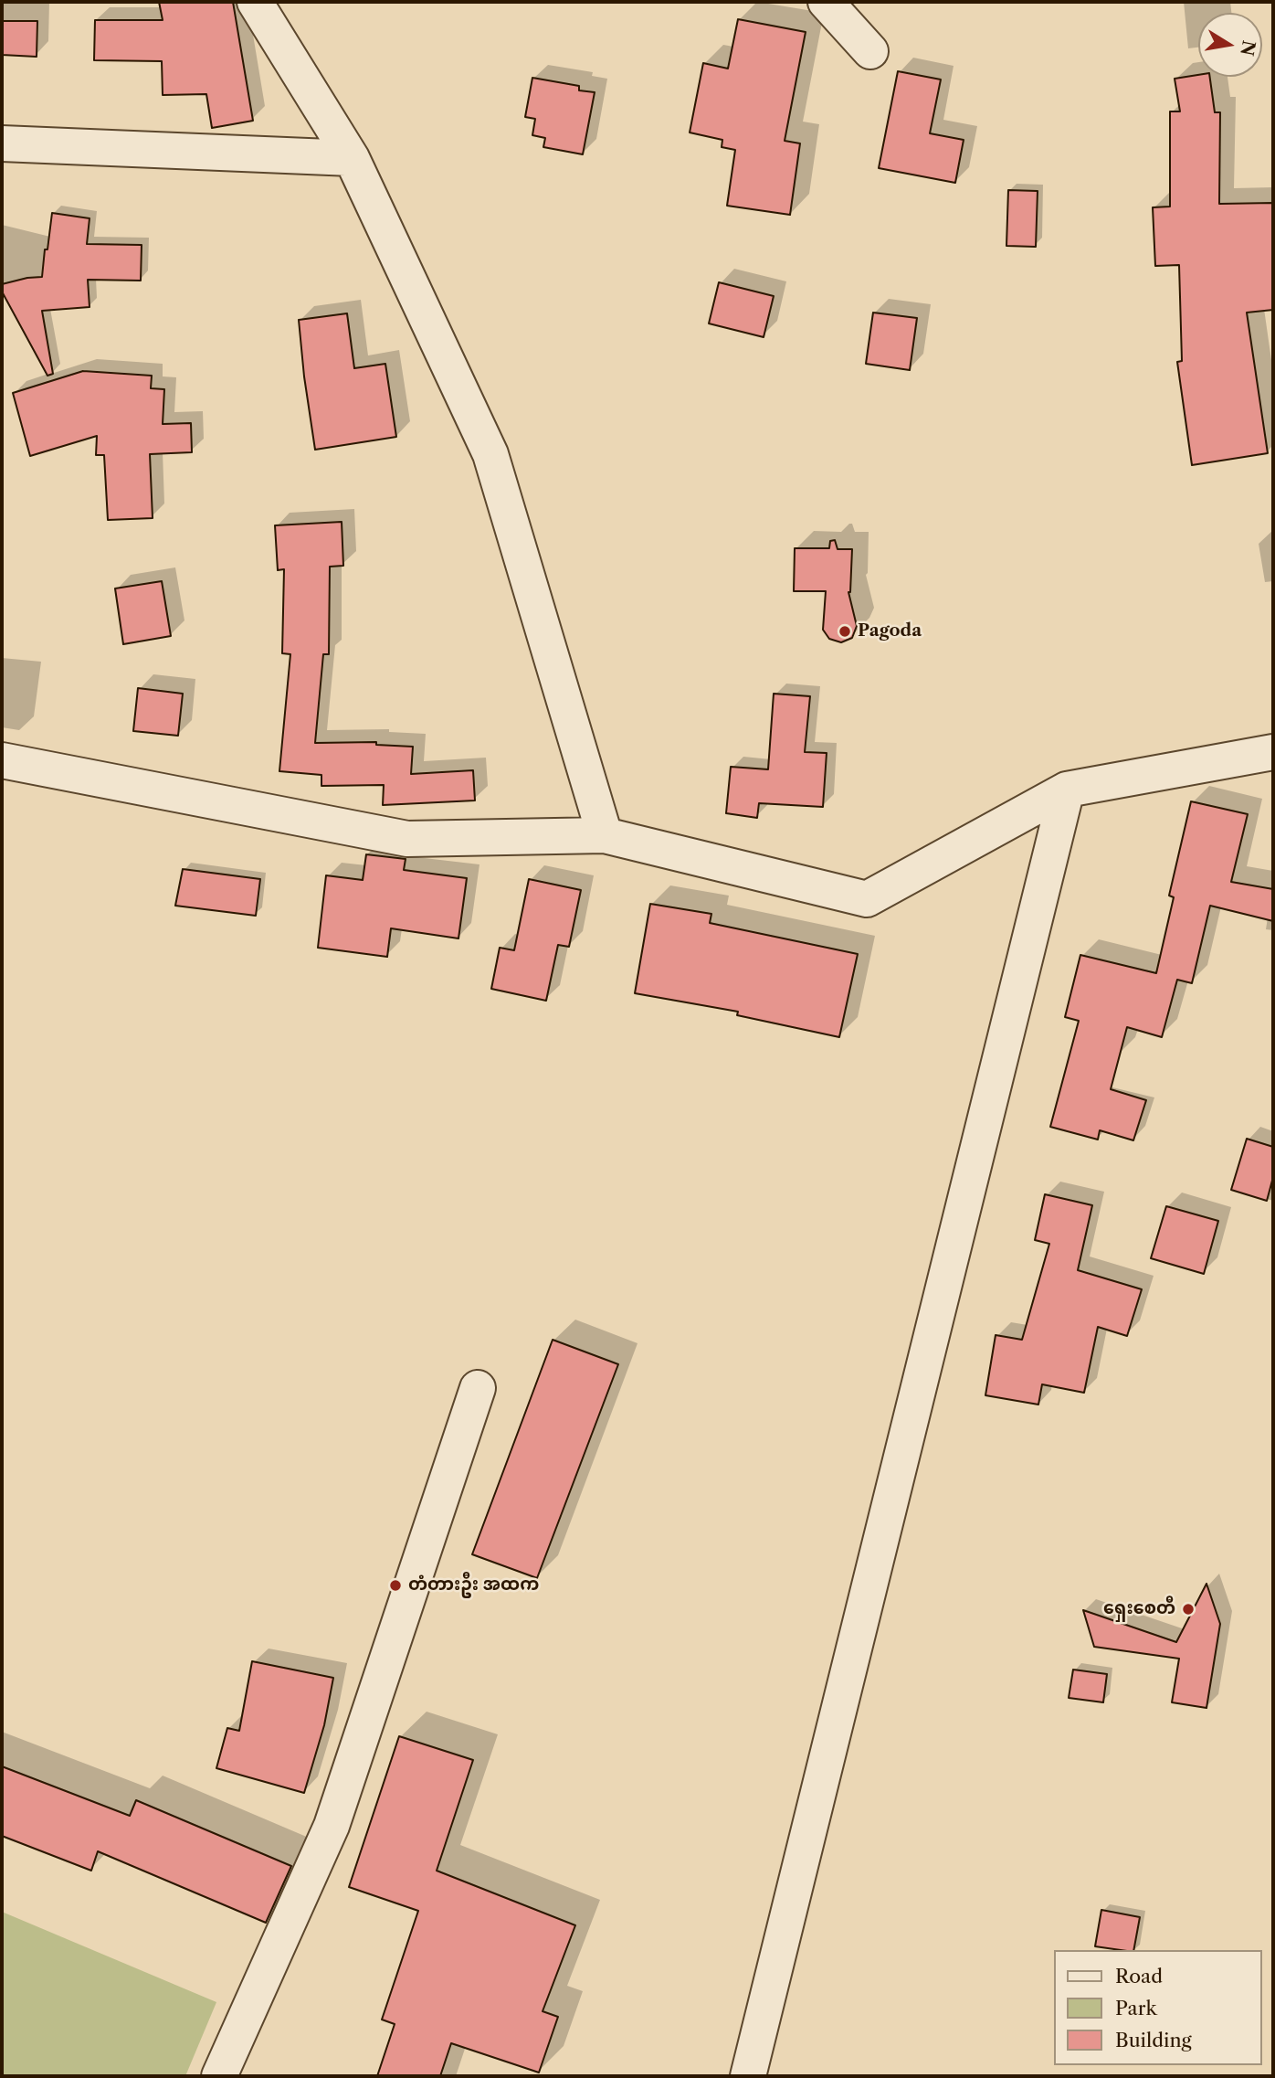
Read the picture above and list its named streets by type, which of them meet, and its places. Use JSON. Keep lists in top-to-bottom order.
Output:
{
  "places": ["Pagoda", "တံတားဦး အထက", "ရှေးစေတီ"],
  "legend": ["Road", "Park", "Building"],
  "north": "right"
}
